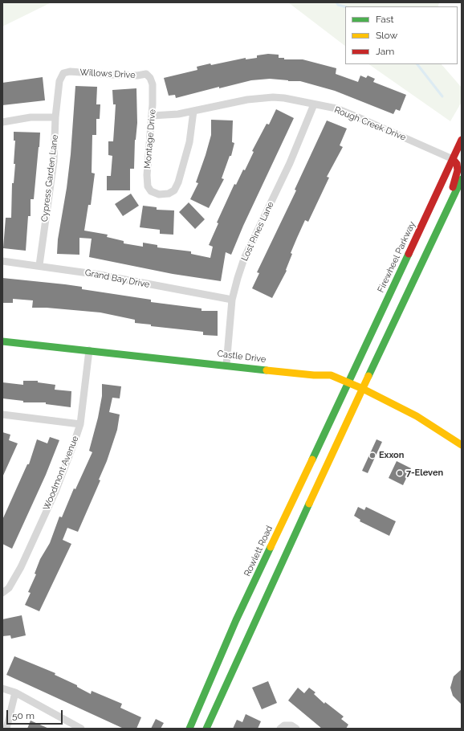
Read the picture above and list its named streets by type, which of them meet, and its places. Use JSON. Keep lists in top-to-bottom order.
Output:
{
  "streets": {
    "main road": ["Firewheel Parkway", "Castle Drive", "Rowlett Road"],
    "street": [
      "Willows Drive",
      "Rough Creek Drive",
      "Montage Drive",
      "Cypress Garden Lane",
      "Lost Pines Lane",
      "Grand Bay Drive",
      "Woodmont Avenue"
    ]
  },
  "crossings": [
    ["Willows Drive", "Montage Drive"],
    ["Willows Drive", "Cypress Garden Lane"],
    ["Rough Creek Drive", "Montage Drive"],
    ["Rough Creek Drive", "Lost Pines Lane"],
    ["Rough Creek Drive", "Firewheel Parkway"],
    ["Cypress Garden Lane", "Grand Bay Drive"],
    ["Lost Pines Lane", "Grand Bay Drive"],
    ["Lost Pines Lane", "Castle Drive"],
    ["Firewheel Parkway", "Castle Drive"],
    ["Firewheel Parkway", "Rowlett Road"],
    ["Castle Drive", "Woodmont Avenue"],
    ["Castle Drive", "Rowlett Road"]
  ],
  "places": ["Exxon", "7-Eleven"],
  "legend": ["Fast", "Slow", "Jam"],
  "scale_bar": "50 m"
}
